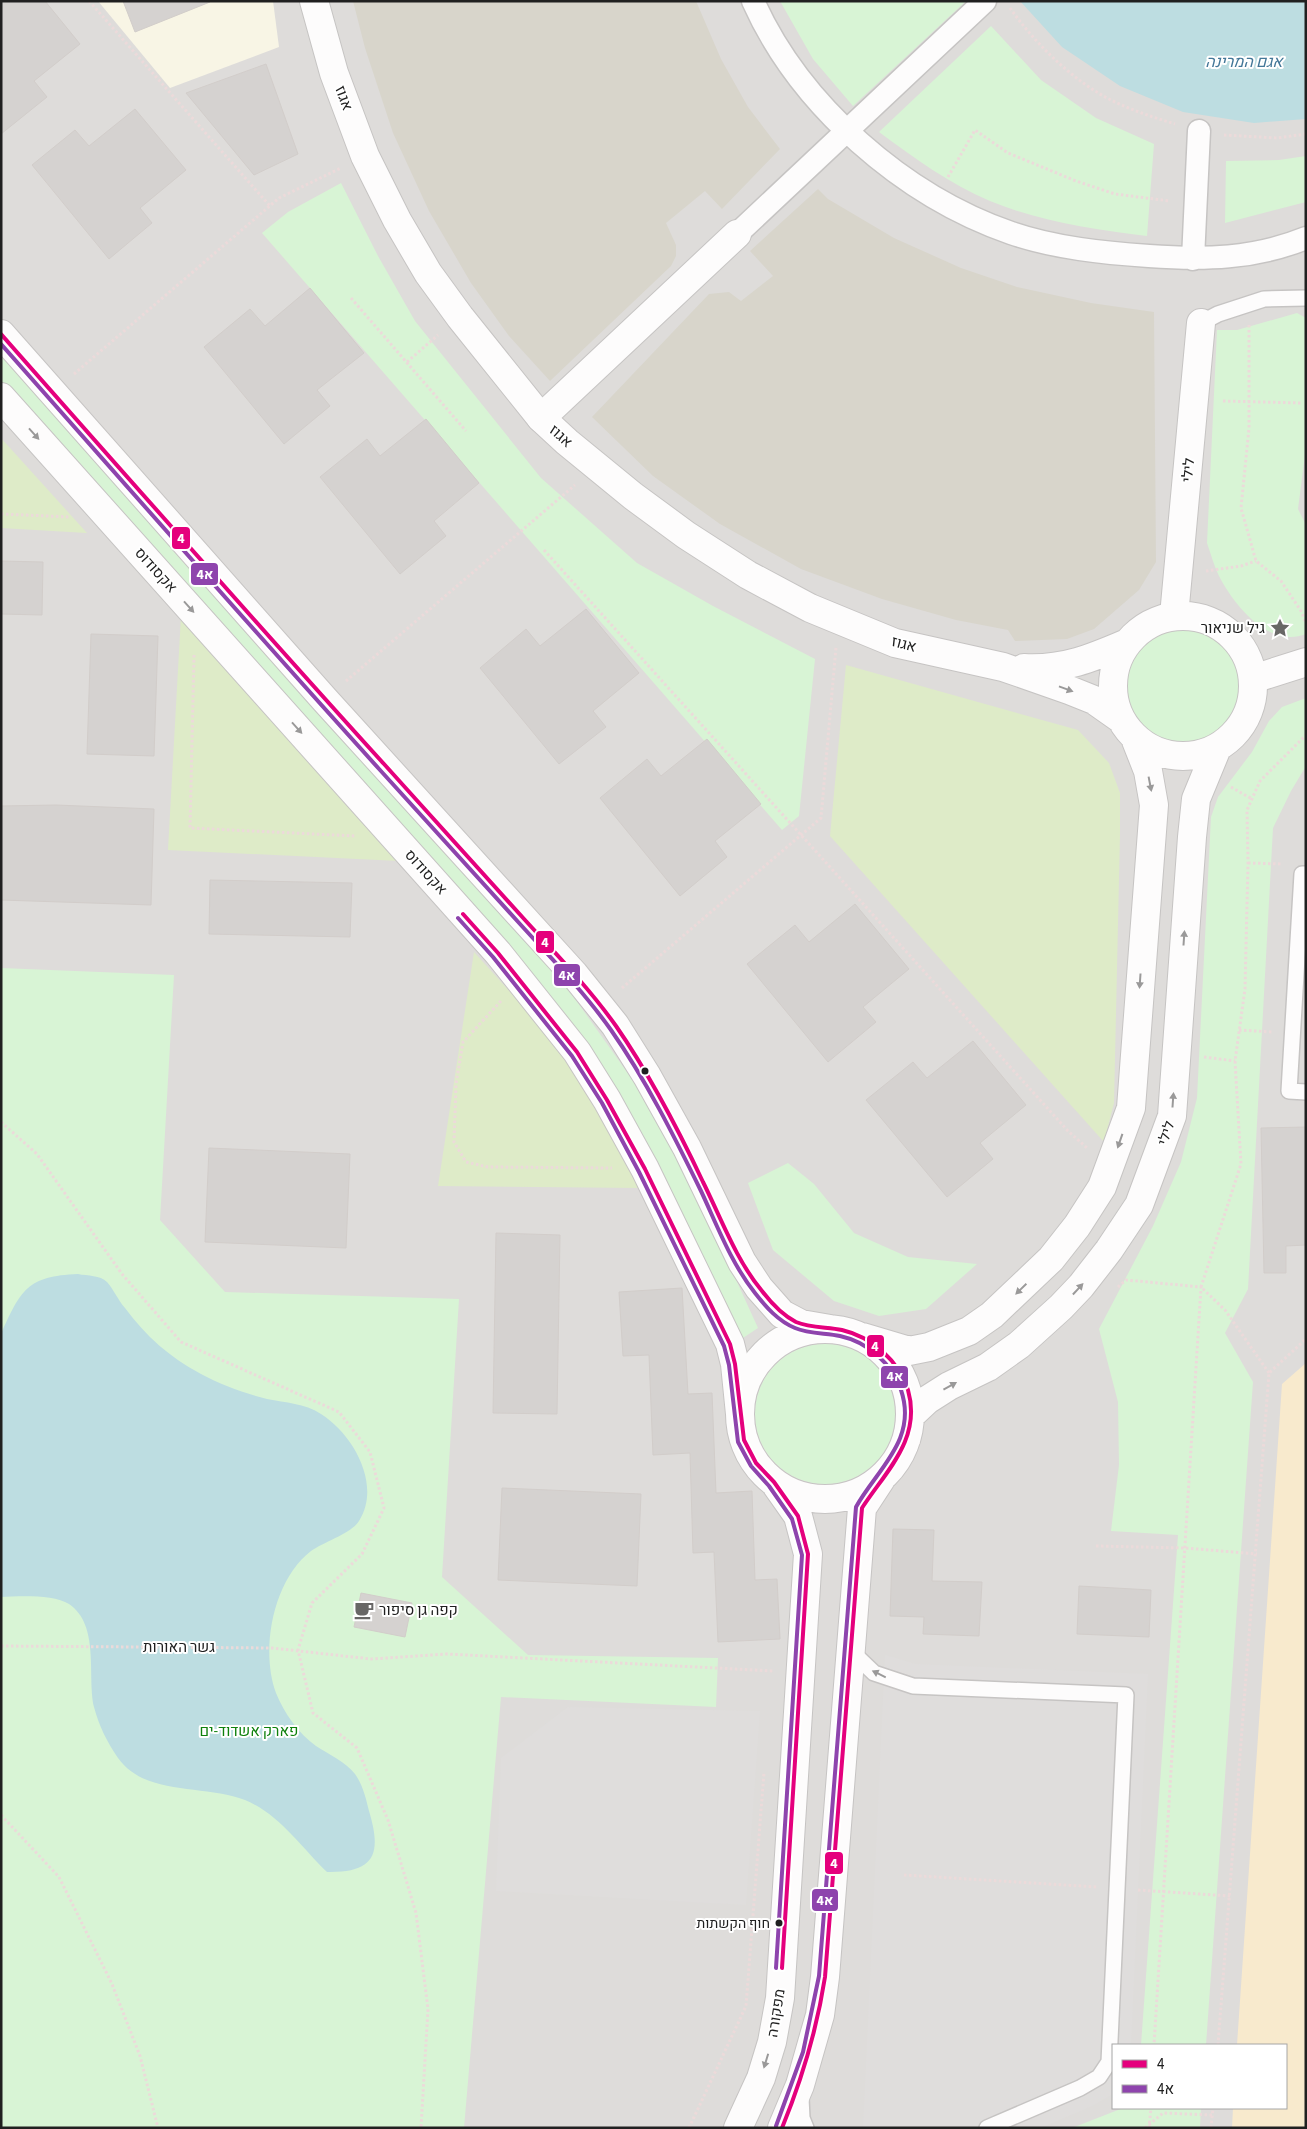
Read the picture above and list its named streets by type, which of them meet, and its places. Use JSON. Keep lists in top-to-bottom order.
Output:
{
  "streets": {
    "street": [
      "אגוז",
      "לילי",
      "אקסודוס",
      "מפקורה"
    ],
    "path": ["גשר האורות"]
  },
  "crossings": [
    ["אגוז", "לילי"],
    ["לילי", "אקסודוס"],
    ["לילי", "מפקורה"],
    ["אקסודוס", "מפקורה"],
    ["גשר האורות", "מפקורה"]
  ],
  "water": ["אגם המרינה"],
  "parks": ["פארק אשדוד-ים"],
  "places": {
    "place": ["גיל שניאור"],
    "cafe": ["קפה גן סיפור"],
    "other": ["חוף הקשתות"]
  },
  "lines": ["transit line 4", "transit line 4א"],
  "legend": ["4", "4א"]
}
